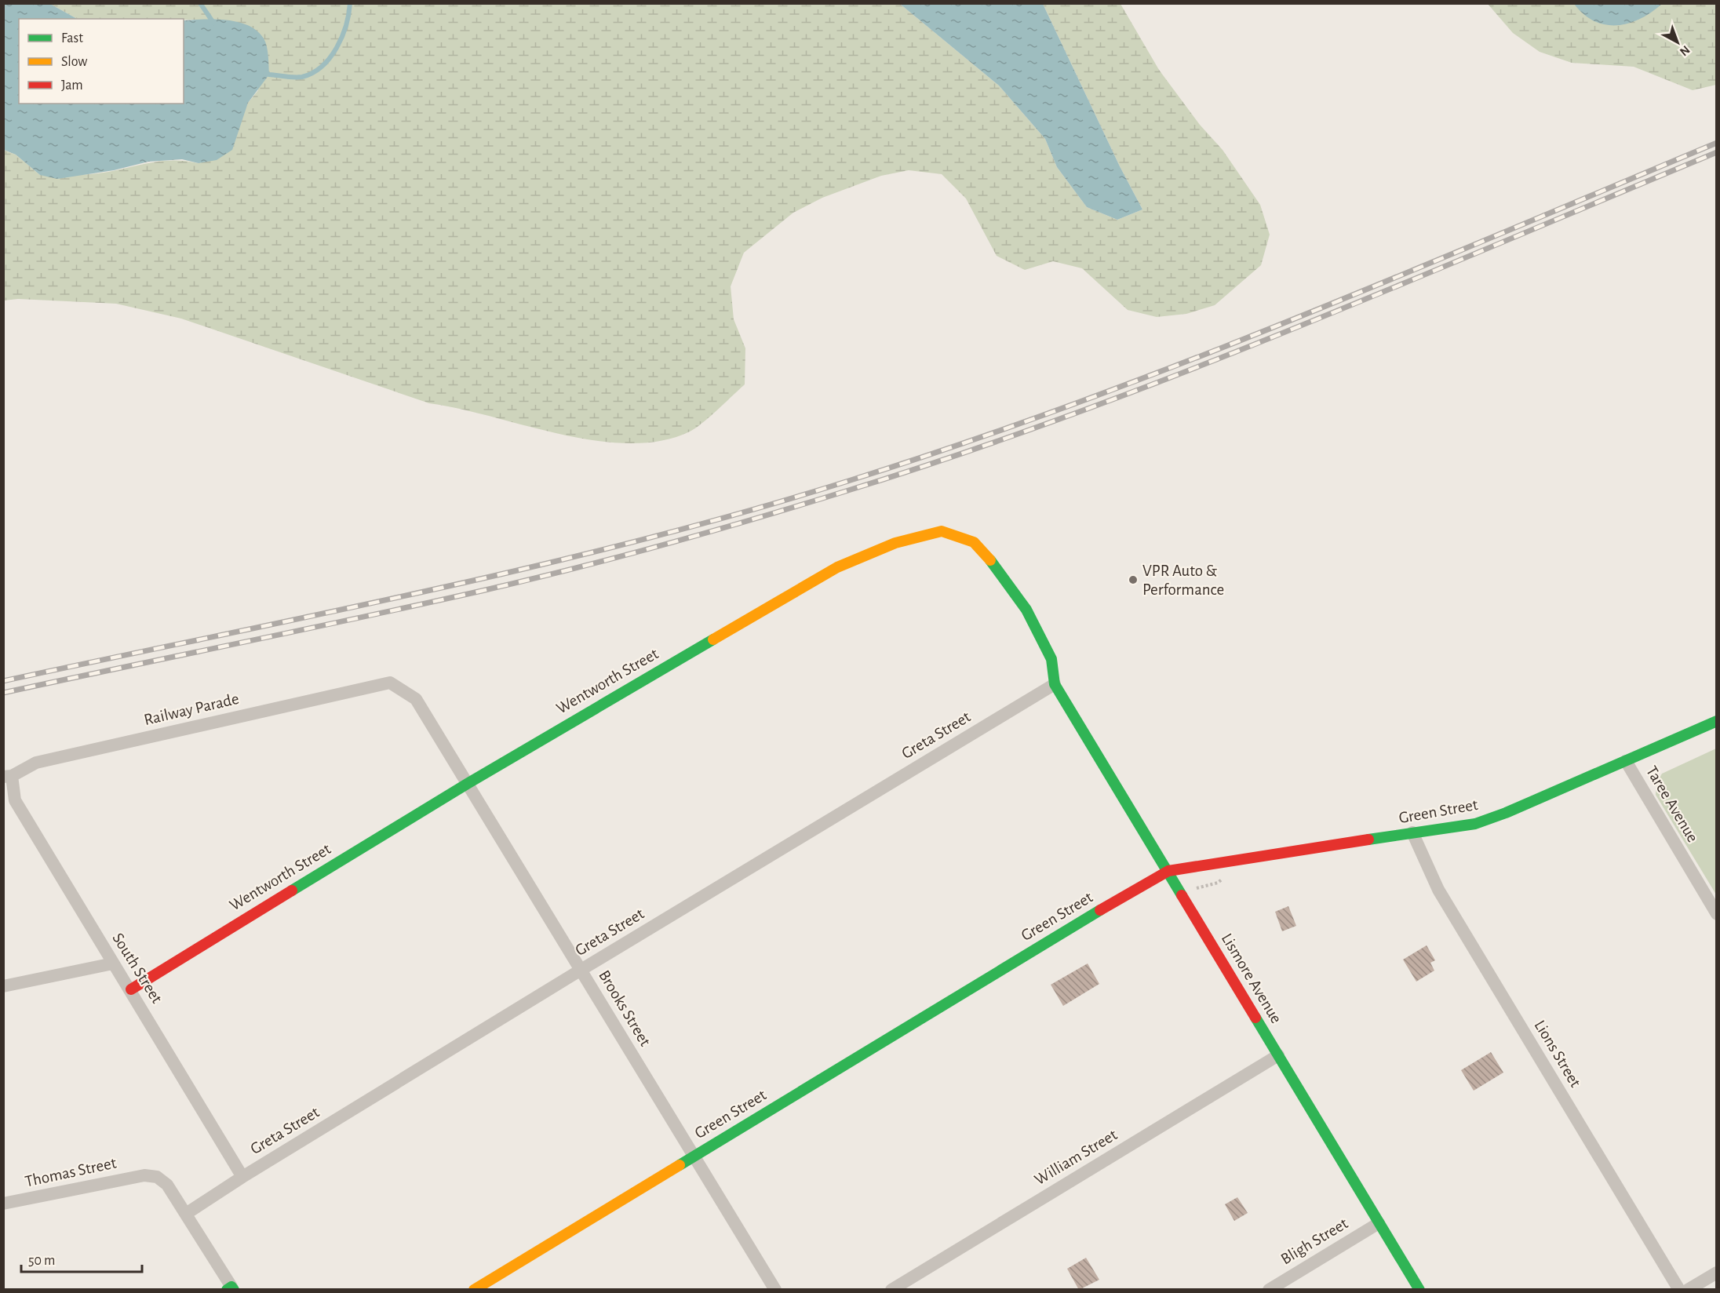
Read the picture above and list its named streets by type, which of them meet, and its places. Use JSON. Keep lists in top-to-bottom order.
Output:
{
  "streets": {
    "street": [
      "Wentworth Street",
      "Railway Parade",
      "Greta Street",
      "Taree Avenue",
      "Green Street",
      "South Street",
      "Lismore Avenue",
      "Brooks Street",
      "Lions Street",
      "William Street",
      "Thomas Street",
      "Bligh Street"
    ]
  },
  "crossings": [
    ["Wentworth Street", "Greta Street"],
    ["Wentworth Street", "South Street"],
    ["Wentworth Street", "Lismore Avenue"],
    ["Wentworth Street", "Brooks Street"],
    ["Railway Parade", "South Street"],
    ["Railway Parade", "Brooks Street"],
    ["Greta Street", "South Street"],
    ["Greta Street", "Lismore Avenue"],
    ["Greta Street", "Brooks Street"],
    ["Greta Street", "Thomas Street"],
    ["Taree Avenue", "Green Street"],
    ["Green Street", "Lismore Avenue"],
    ["Green Street", "Brooks Street"],
    ["Green Street", "Lions Street"],
    ["Lismore Avenue", "William Street"],
    ["Lismore Avenue", "Bligh Street"]
  ],
  "places": ["VPR Auto & Performance"],
  "legend": ["Fast", "Slow", "Jam"],
  "scale_bar": "50 m",
  "north": "bottom right"
}
